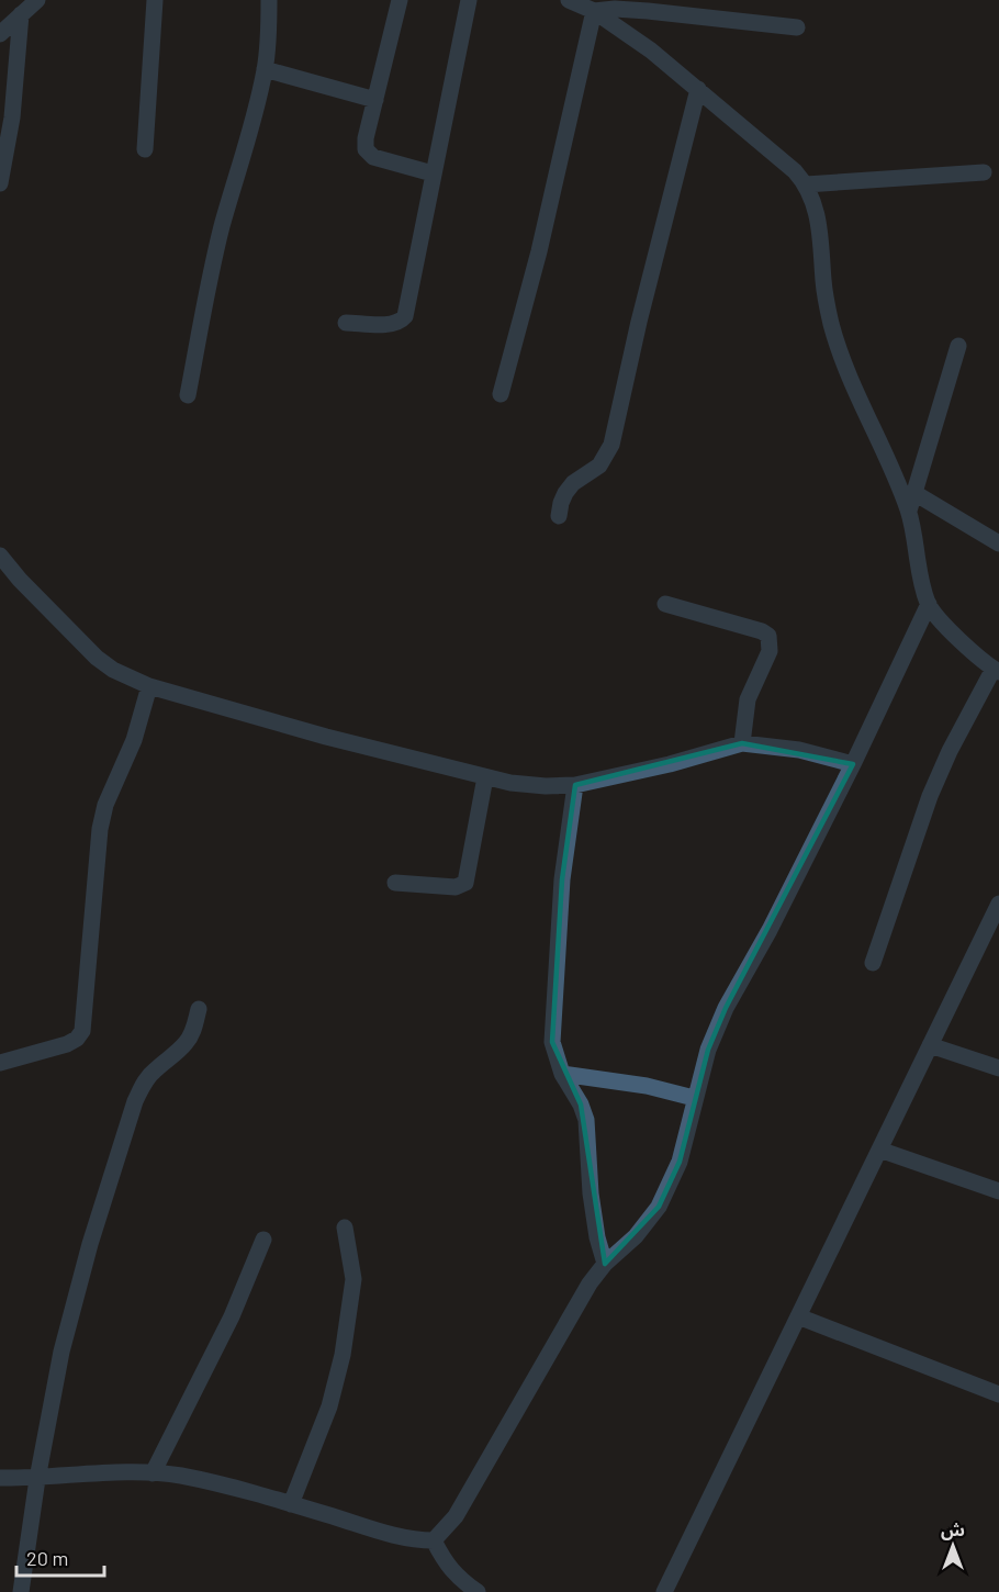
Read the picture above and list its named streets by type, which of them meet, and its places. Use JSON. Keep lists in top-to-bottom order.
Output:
{
  "scale_bar": "20 m",
  "north": "top"
}
